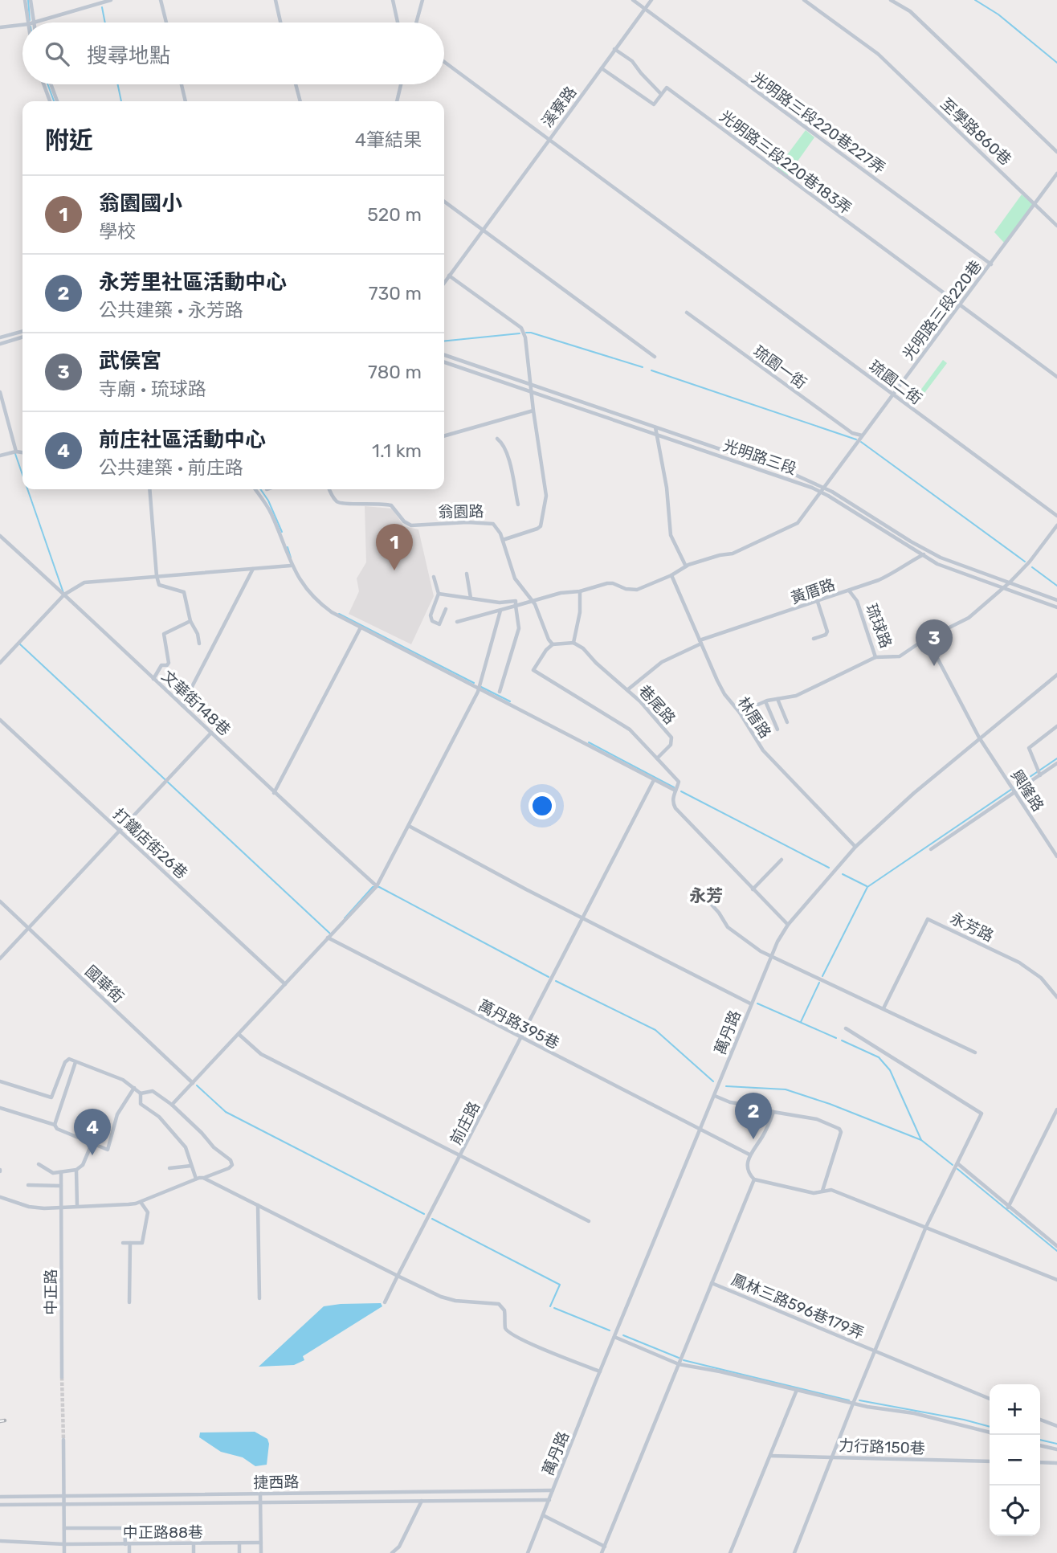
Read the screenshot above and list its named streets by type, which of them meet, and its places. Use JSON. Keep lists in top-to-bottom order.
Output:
{
  "streets": {
    "street": [
      "溪寮路",
      "光明路三段220巷227弄",
      "至學路860巷",
      "光明路三段220巷183弄",
      "光明路三段220巷",
      "琉園一街",
      "琉園二街",
      "光明路三段",
      "翁園路",
      "黃厝路",
      "琉球路",
      "文華街148巷",
      "巷尾路",
      "林厝路",
      "興隆路",
      "打鐵店街26巷",
      "永芳路",
      "國華街",
      "萬丹路395巷",
      "萬丹路",
      "前庄路",
      "中正路",
      "鳳林三路596巷179弄",
      "力行路150巷",
      "捷西路",
      "中正路88巷"
    ]
  },
  "crossings": [
    ["溪寮路", "光明路三段220巷227弄"],
    ["溪寮路", "光明路三段220巷183弄"],
    ["溪寮路", "琉園二街"],
    ["光明路三段220巷227弄", "光明路三段220巷"],
    ["至學路860巷", "光明路三段220巷"],
    ["光明路三段220巷183弄", "光明路三段220巷"],
    ["光明路三段220巷", "琉園一街"],
    ["光明路三段220巷", "琉園二街"],
    ["光明路三段220巷", "光明路三段"],
    ["光明路三段", "黃厝路"],
    ["光明路三段", "琉球路"],
    ["黃厝路", "琉球路"],
    ["黃厝路", "巷尾路"],
    ["黃厝路", "林厝路"],
    ["林厝路", "萬丹路"],
    ["興隆路", "萬丹路"],
    ["萬丹路395巷", "萬丹路"],
    ["萬丹路395巷", "前庄路"],
    ["萬丹路", "捷西路"]
  ],
  "districts": ["永芳"],
  "page": {
    "search": "搜尋地點",
    "heading": ["附近", "4筆結果"],
    "list": [
      {
        "mark": "1",
        "name": "翁園國小",
        "note": "學校",
        "value": "520 m"
      },
      {
        "mark": "2",
        "name": "永芳里社區活動中心",
        "note": "公共建築 · 永芳路",
        "value": "730 m"
      },
      {
        "mark": "3",
        "name": "武侯宮",
        "note": "寺廟 · 琉球路",
        "value": "780 m"
      },
      {
        "mark": "4",
        "name": "前庄社區活動中心",
        "note": "公共建築 · 前庄路",
        "value": "1.1 km"
      }
    ],
    "pins": [
      "1",
      "3",
      "2",
      "4"
    ],
    "map_buttons": ["+", "−"]
  }
}
